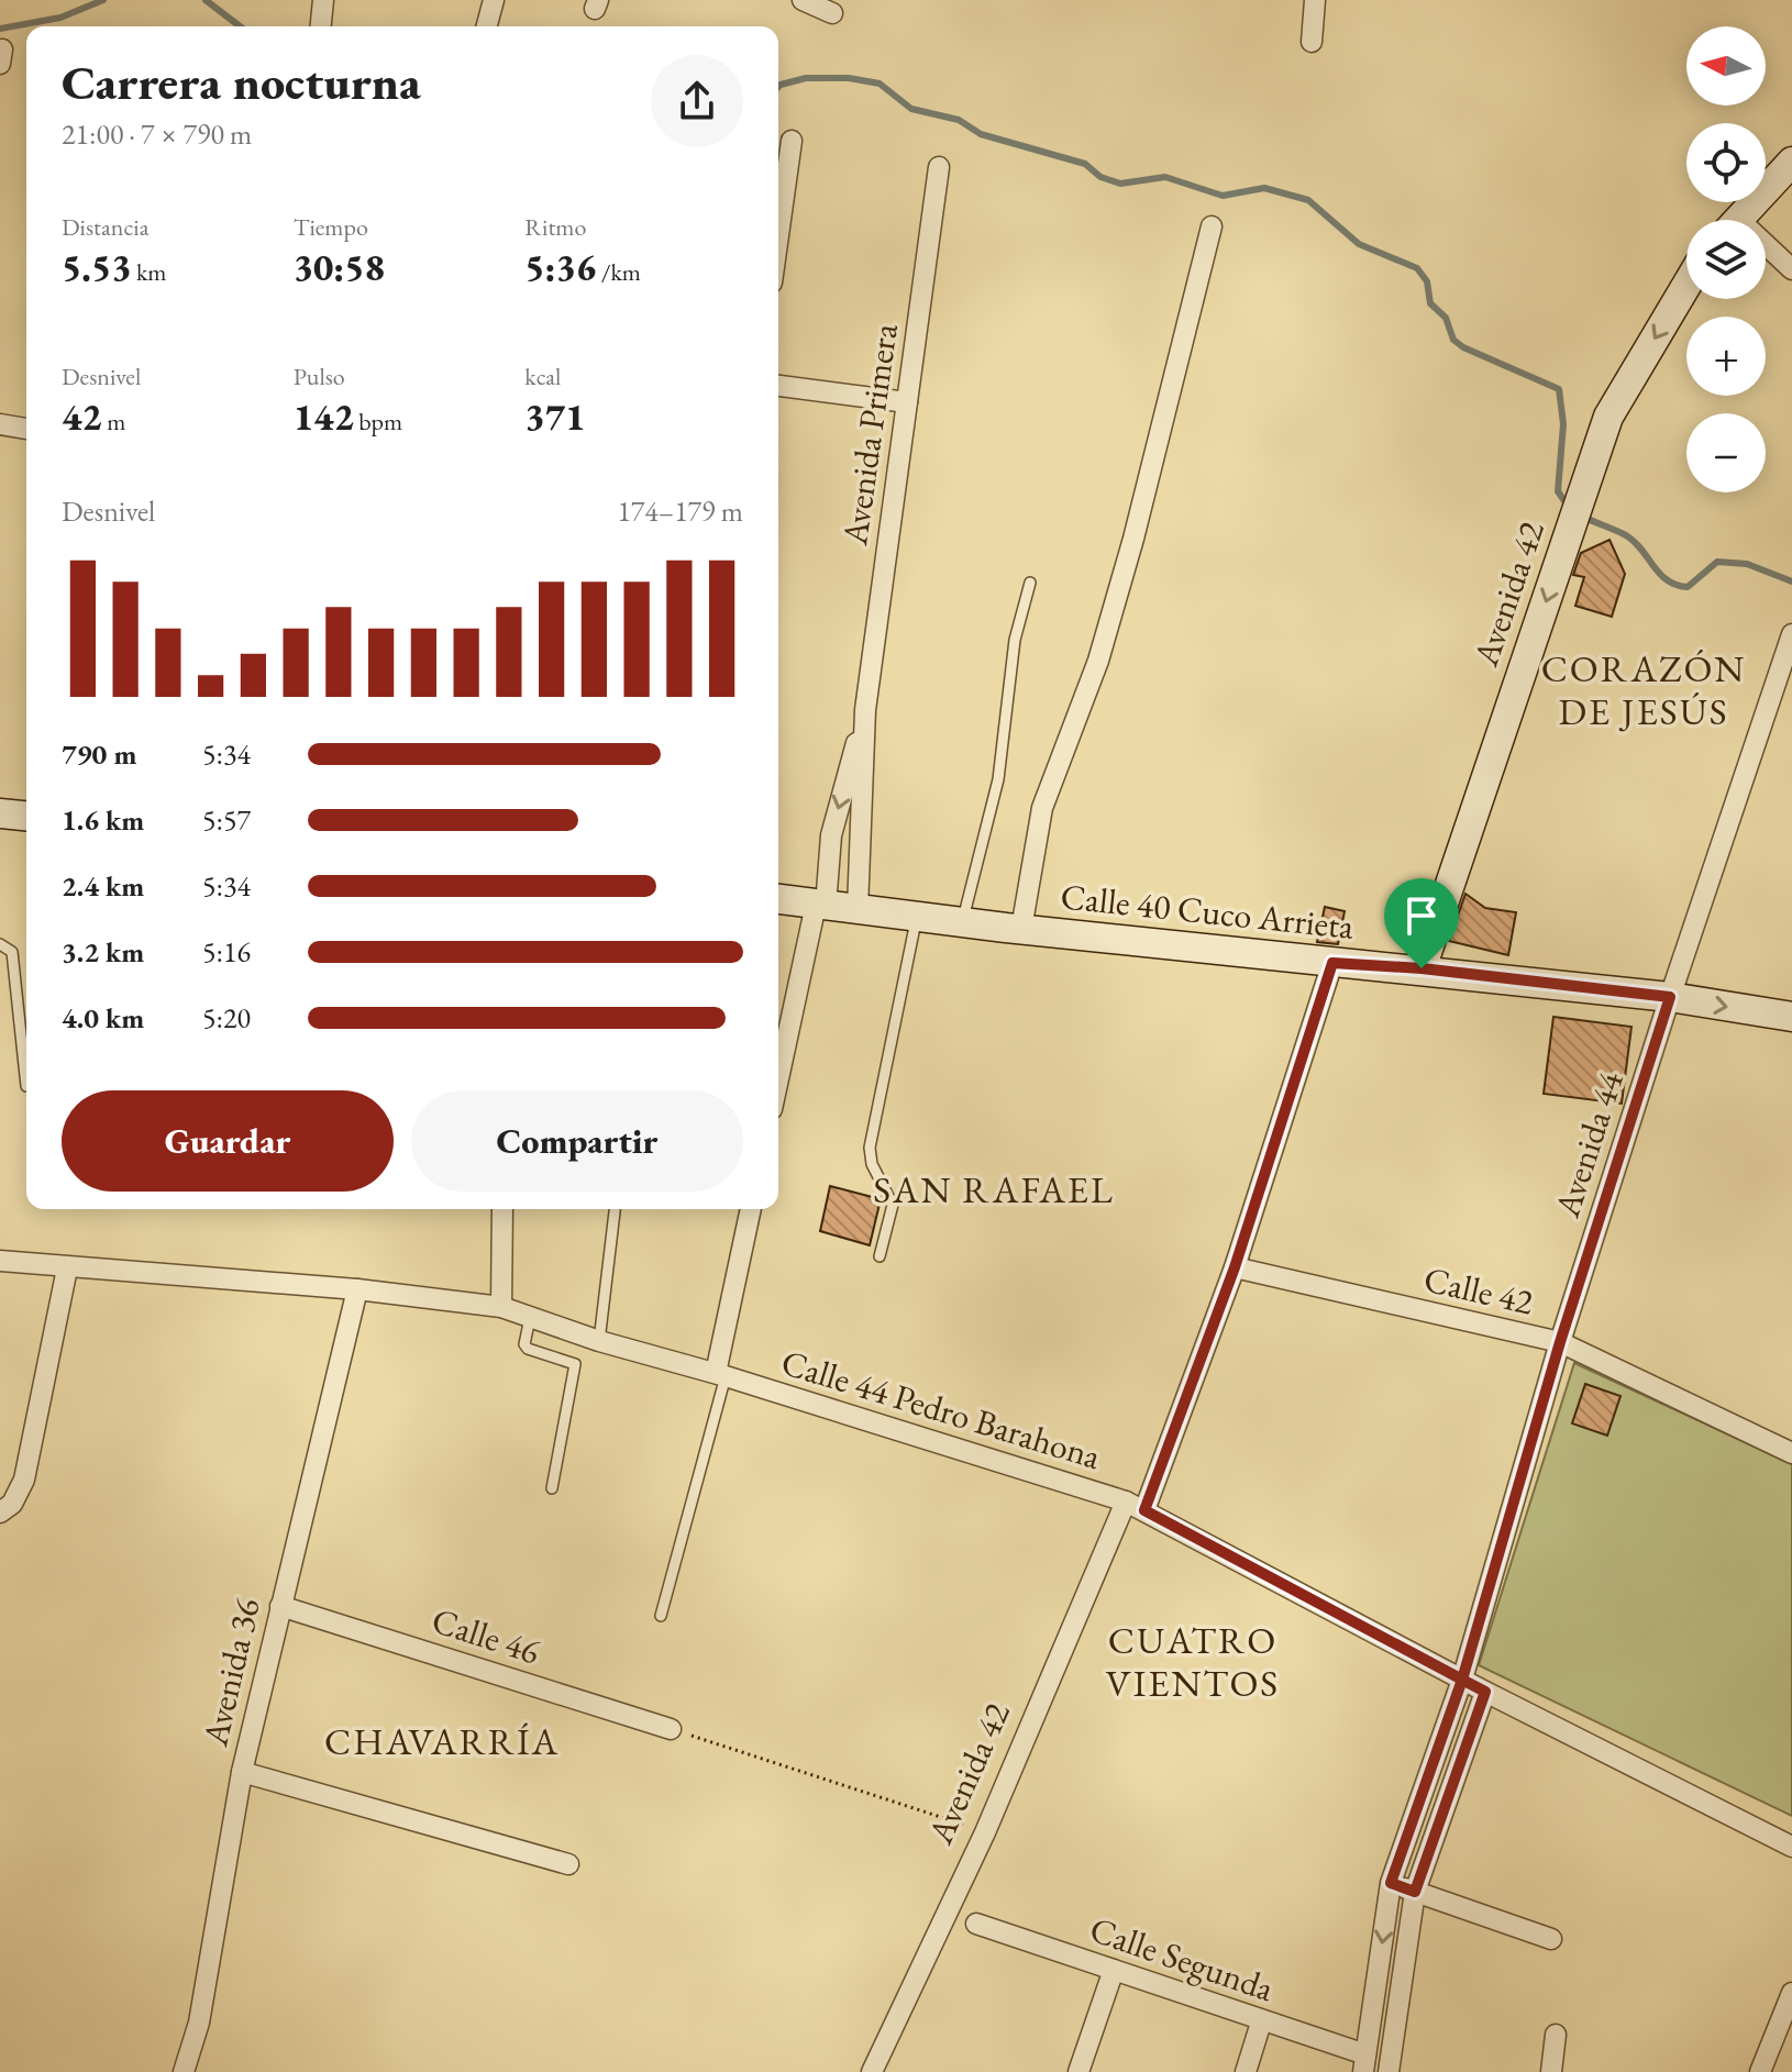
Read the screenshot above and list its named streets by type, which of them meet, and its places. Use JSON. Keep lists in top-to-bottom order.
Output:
{
  "streets": {
    "main road": ["Avenida 42", "Calle 40 Cuco Arrieta"],
    "street": [
      "Avenida Primera",
      "Avenida 44",
      "Calle 42",
      "Calle 44 Pedro Barahona",
      "Calle 46",
      "Avenida 36",
      "Calle Segunda"
    ]
  },
  "crossings": [
    ["Avenida Primera", "Calle 40 Cuco Arrieta"],
    ["Avenida 42", "Calle 40 Cuco Arrieta"],
    ["Avenida 42", "Calle 42"],
    ["Avenida 42", "Calle 44 Pedro Barahona"],
    ["Calle 40 Cuco Arrieta", "Avenida 44"],
    ["Avenida 44", "Calle 42"],
    ["Avenida 44", "Calle 44 Pedro Barahona"],
    ["Avenida 44", "Calle Segunda"],
    ["Calle 44 Pedro Barahona", "Avenida 36"],
    ["Calle 46", "Avenida 36"]
  ],
  "one_way": ["Avenida 42"],
  "districts": [
    "CORAZÓN DE JESÚS",
    "SAN RAFAEL",
    "CUATRO VIENTOS",
    "CHAVARRÍA"
  ],
  "north": "left",
  "page": {
    "map_buttons": ["+", "−"],
    "heading": ["Carrera nocturna", "21:00 · 7 × 790 m"],
    "stats": [
      ["Distancia", "5.53 km"],
      ["Tiempo", "30:58"],
      ["Ritmo", "5:36 /km"],
      ["Desnivel", "42 m"],
      ["Pulso", "142 bpm"],
      ["kcal", "371"]
    ],
    "chart": ["Desnivel", "174–179 m"],
    "list": [
      {
        "name": "790 m",
        "note": "5:34"
      },
      {
        "name": "1.6 km",
        "note": "5:57"
      },
      {
        "name": "2.4 km",
        "note": "5:34"
      },
      {
        "name": "3.2 km",
        "note": "5:16"
      },
      {
        "name": "4.0 km",
        "note": "5:20"
      }
    ],
    "buttons": ["Guardar", "Compartir"]
  }
}
